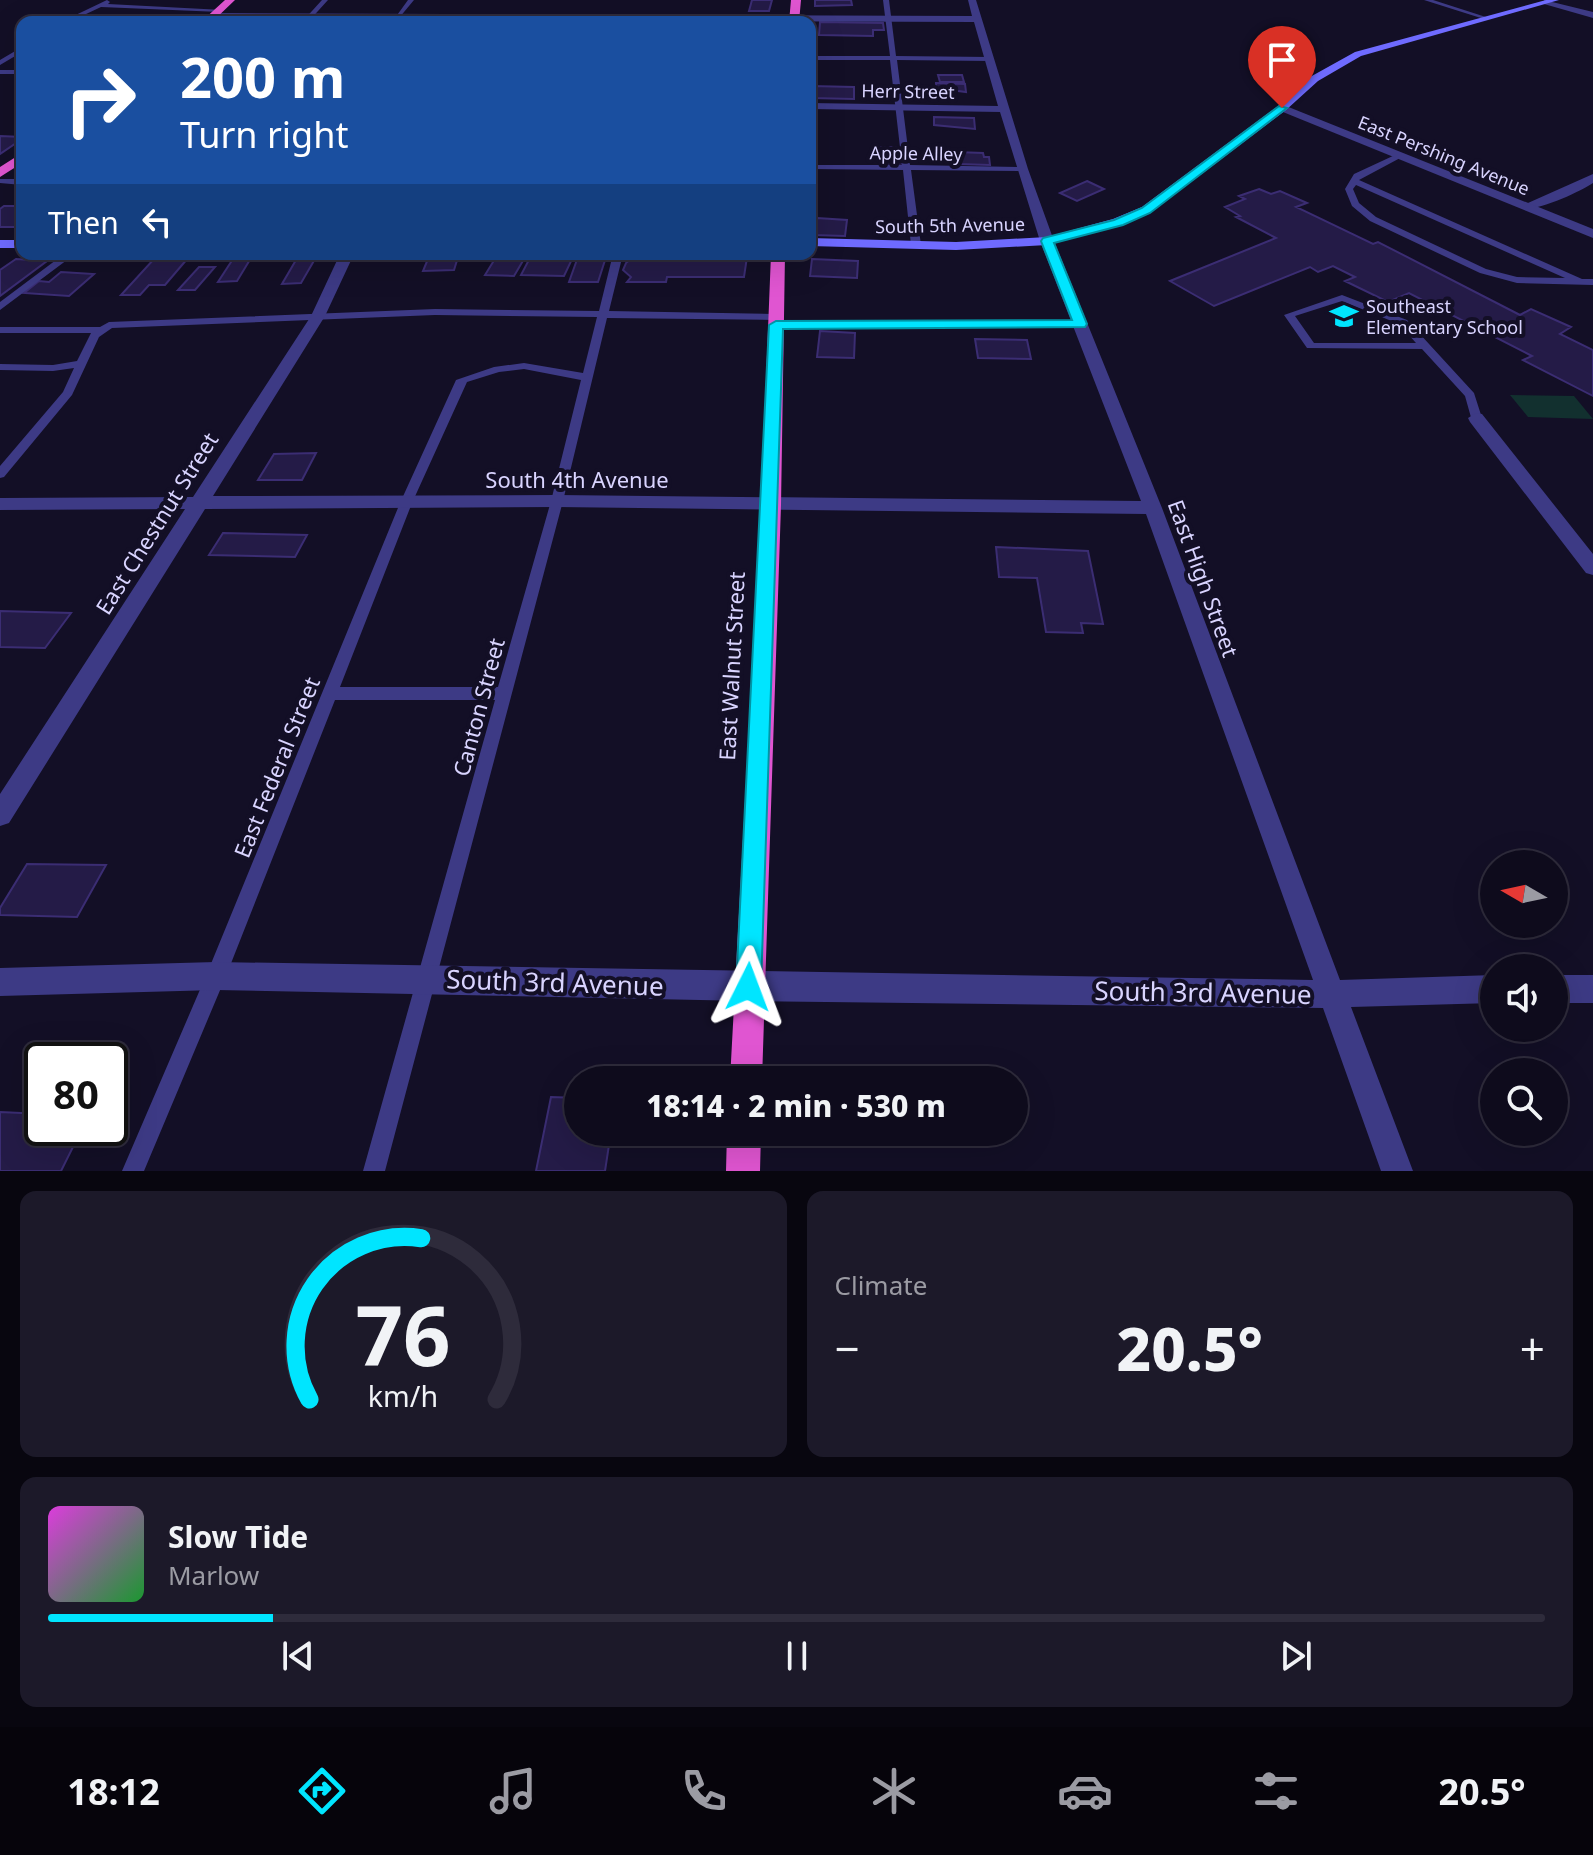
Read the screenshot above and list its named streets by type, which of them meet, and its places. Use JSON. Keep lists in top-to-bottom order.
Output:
{
  "streets": {
    "highway": ["East Walnut Street"],
    "main road": ["South 5th Avenue"],
    "street": [
      "Herr Street",
      "East Pershing Avenue",
      "South 4th Avenue",
      "East Chestnut Street",
      "East High Street",
      "South 3rd Avenue"
    ],
    "lane": ["Apple Alley", "Canton Street", "East Federal Street"]
  },
  "crossings": [
    ["Herr Street", "East High Street"],
    ["Apple Alley", "East High Street"],
    ["East Pershing Avenue", "South 5th Avenue"],
    ["South 5th Avenue", "East High Street"],
    ["South 4th Avenue", "East Chestnut Street"],
    ["South 4th Avenue", "East High Street"],
    ["South 4th Avenue", "East Walnut Street"],
    ["South 4th Avenue", "Canton Street"],
    ["South 4th Avenue", "East Federal Street"],
    ["East High Street", "South 3rd Avenue"],
    ["East Walnut Street", "South 3rd Avenue"],
    ["Canton Street", "East Federal Street"],
    ["Canton Street", "South 3rd Avenue"],
    ["East Federal Street", "South 3rd Avenue"]
  ],
  "places": {
    "school or university": ["Southeast Elementary School"]
  },
  "north": "left",
  "page": {
    "turn": ["200 m", "Turn right"],
    "then": "Then",
    "limit": "80",
    "trip": "18:14 · 2 min · 530 m",
    "tile": "Climate",
    "heat": ["−", "20.5°", "+"],
    "song": ["Slow Tide", "Marlow"],
    "tabs": ["18:12", "20.5°"],
    "gauge": ["76", "km/h"]
  }
}
